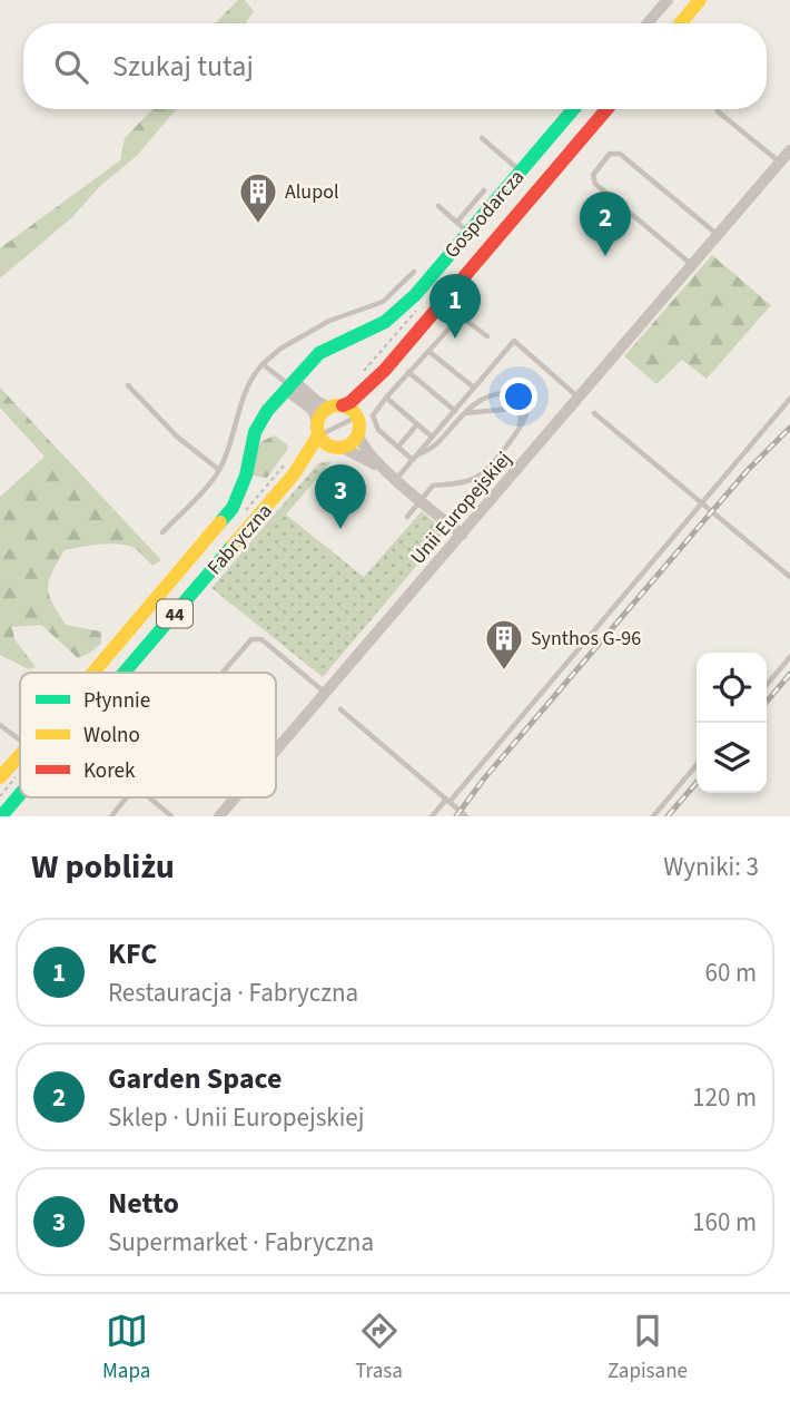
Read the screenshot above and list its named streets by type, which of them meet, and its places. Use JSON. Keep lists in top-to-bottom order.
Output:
{
  "streets": {
    "main road": ["Gospodarcza", "Fabryczna", "44"],
    "street": ["Unii Europejskiej"]
  },
  "crossings": [
    ["Fabryczna", "44"]
  ],
  "places": {
    "building": ["Alupol", "Synthos G-96"]
  },
  "legend": ["Płynnie", "Wolno", "Korek"],
  "page": {
    "search": "Szukaj tutaj",
    "pins": ["2", "1", "3"],
    "heading": ["W pobliżu", "Wyniki: 3"],
    "list": [
      {
        "mark": "1",
        "name": "KFC",
        "note": "Restauracja · Fabryczna",
        "value": "60 m"
      },
      {
        "mark": "2",
        "name": "Garden Space",
        "note": "Sklep · Unii Europejskiej",
        "value": "120 m"
      },
      {
        "mark": "3",
        "name": "Netto",
        "note": "Supermarket · Fabryczna",
        "value": "160 m"
      }
    ],
    "nav": ["Mapa", "Trasa", "Zapisane"]
  }
}
